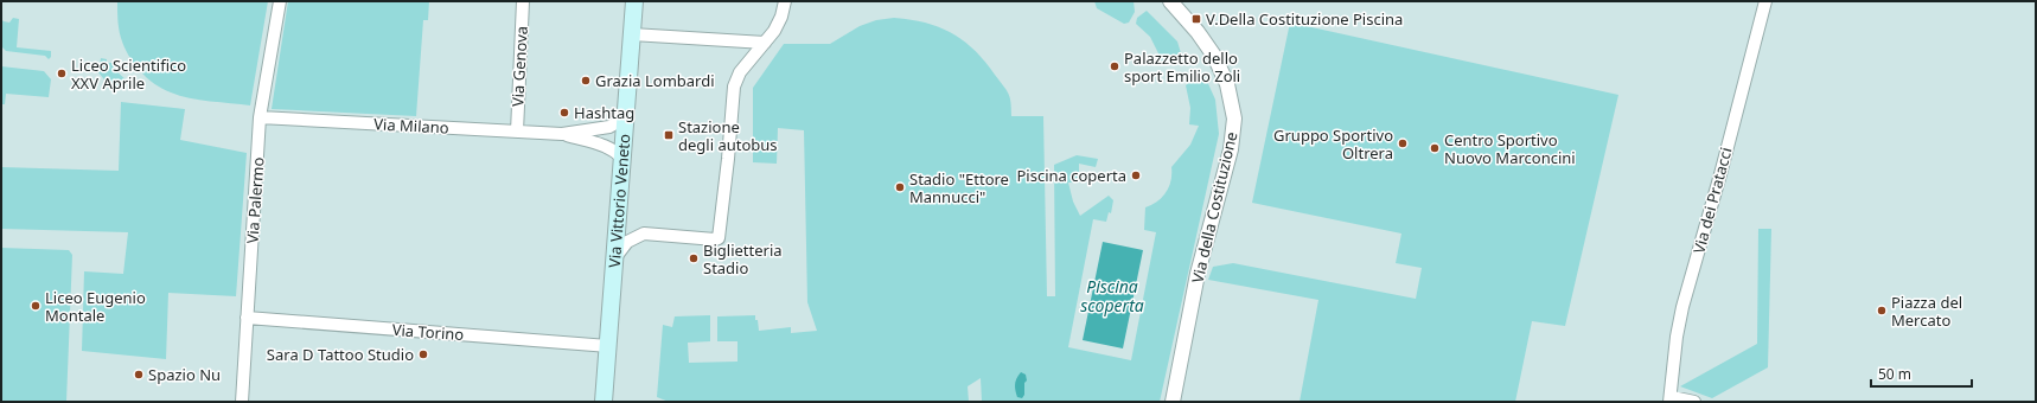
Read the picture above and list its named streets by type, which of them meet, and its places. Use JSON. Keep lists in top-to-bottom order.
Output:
{
  "streets": {
    "main road": ["Via Vittorio Veneto"],
    "street": [
      "Via Genova",
      "Via Milano",
      "Via Palermo",
      "Via dei Pratacci",
      "Via della Costituzione",
      "Via Torino"
    ]
  },
  "crossings": [
    ["Via Genova", "Via Milano"],
    ["Via Milano", "Via Palermo"],
    ["Via Milano", "Via Vittorio Veneto"],
    ["Via Palermo", "Via Torino"],
    ["Via Vittorio Veneto", "Via Torino"]
  ],
  "water": ["Piscina scoperta"],
  "places": {
    "transit": ["V.Della Costituzione Piscina", "Stazione degli autobus"],
    "other": [
      "Palazzetto dello sport Emilio Zoli",
      "Liceo Scientifico XXV Aprile",
      "Grazia Lombardi",
      "Hashtag",
      "Gruppo Sportivo Oltrera",
      "Centro Sportivo Nuovo Marconcini",
      "Piscina coperta",
      "Stadio \"Ettore Mannucci\"",
      "Biglietteria Stadio",
      "Liceo Eugenio Montale",
      "Piazza del Mercato",
      "Sara D Tattoo Studio",
      "Spazio Nu"
    ]
  },
  "scale_bar": "50 m"
}
